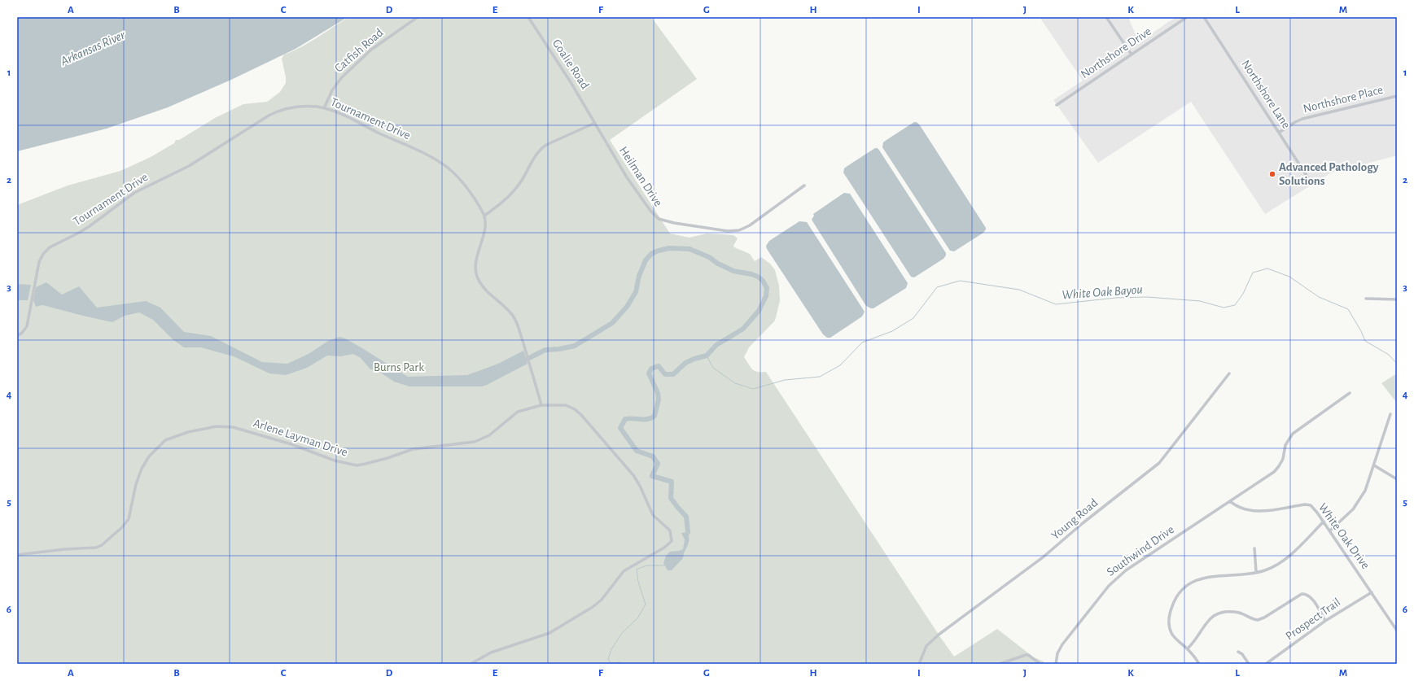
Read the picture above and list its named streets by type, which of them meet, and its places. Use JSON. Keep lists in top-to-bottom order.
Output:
{
  "streets": {
    "street": [
      "Catfish Road",
      "Northshore Drive",
      "Goalie Road",
      "Northshore Lane",
      "Northshore Place",
      "Tournament Drive",
      "Heilman Drive",
      "Arlene Layman Drive",
      "Young Road",
      "White Oak Drive",
      "Southwind Drive",
      "Prospect Trail"
    ]
  },
  "crossings": [
    ["Catfish Road", "Tournament Drive"],
    ["Goalie Road", "Heilman Drive"],
    ["Northshore Lane", "Northshore Place"],
    ["White Oak Drive", "Southwind Drive"],
    ["White Oak Drive", "Prospect Trail"]
  ],
  "water": ["Arkansas River", "White Oak Bayou"],
  "parks": ["Burns Park"],
  "places": ["Advanced Pathology Solutions"],
  "grid": {
    "columns": [
      "A",
      "B",
      "C",
      "D",
      "E",
      "F",
      "G",
      "H",
      "I",
      "J",
      "K",
      "L",
      "M"
    ],
    "rows": [
      "1",
      "2",
      "3",
      "4",
      "5",
      "6"
    ]
  }
}
